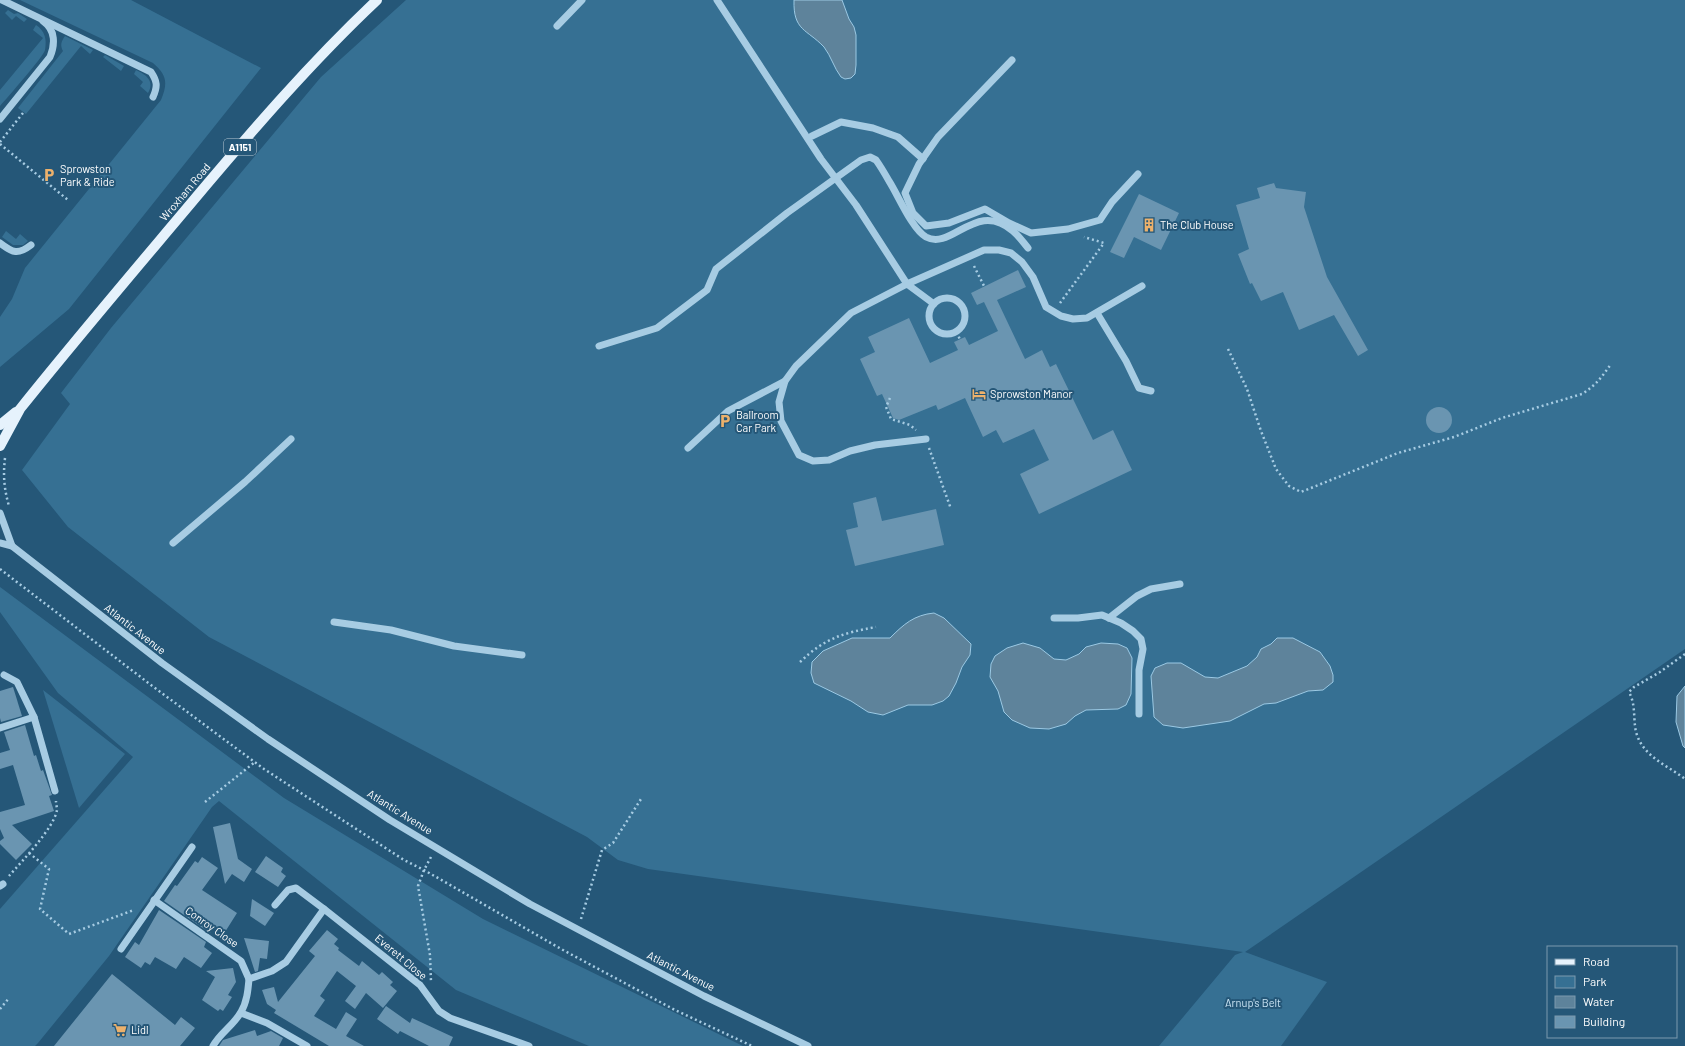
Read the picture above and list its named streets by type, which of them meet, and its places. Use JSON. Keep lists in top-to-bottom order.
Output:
{
  "streets": {
    "main road": ["A1151", "Wroxham Road"],
    "street": ["Atlantic Avenue", "Conroy Close", "Everett Close"]
  },
  "parks": ["Arnup's Belt"],
  "places": {
    "parking": ["Sprowston Park & Ride", "Ballroom Car Park"],
    "building": ["The Club House"],
    "hotel": ["Sprowston Manor"],
    "supermarket": ["Lidl"]
  },
  "legend": [
    "Road",
    "Park",
    "Water",
    "Building"
  ]
}
